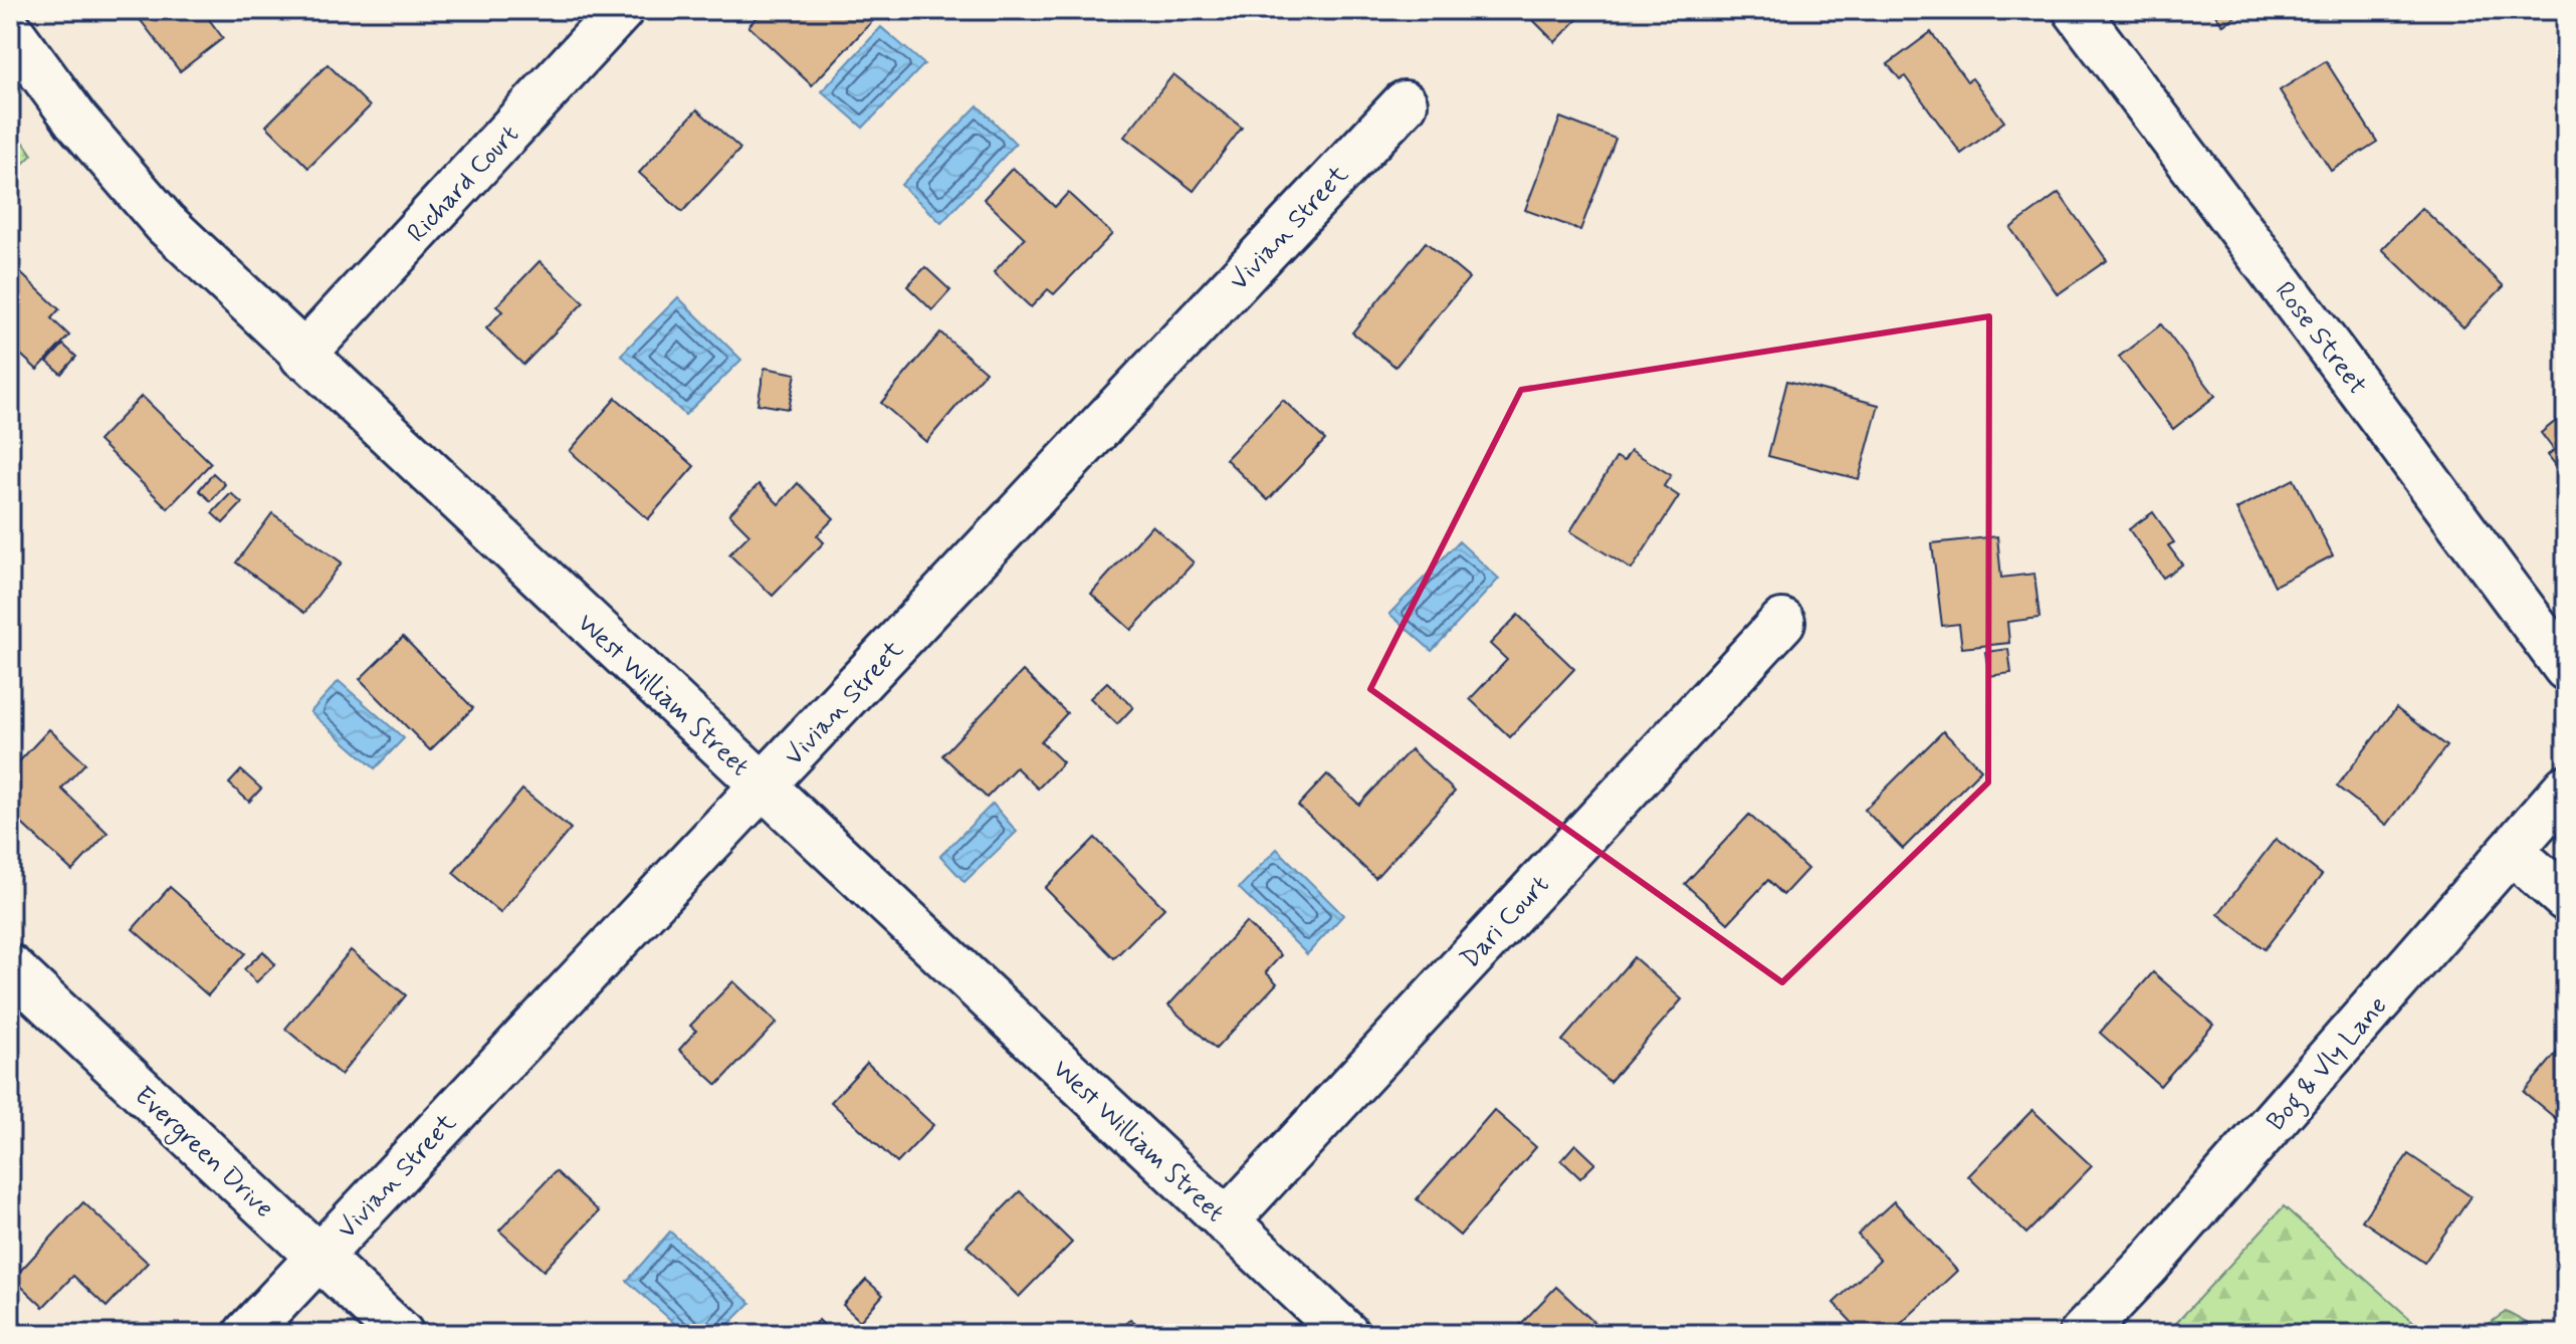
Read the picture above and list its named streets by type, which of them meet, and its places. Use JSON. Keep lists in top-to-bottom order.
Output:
{
  "streets": {
    "street": [
      "Richard Court",
      "Vivian Street",
      "Rose Street",
      "West William Street",
      "Dari Court",
      "Bog & Vly Lane",
      "Evergreen Drive"
    ]
  },
  "crossings": [
    ["Richard Court", "West William Street"],
    ["Vivian Street", "West William Street"],
    ["Vivian Street", "Evergreen Drive"],
    ["West William Street", "Dari Court"]
  ]
}
